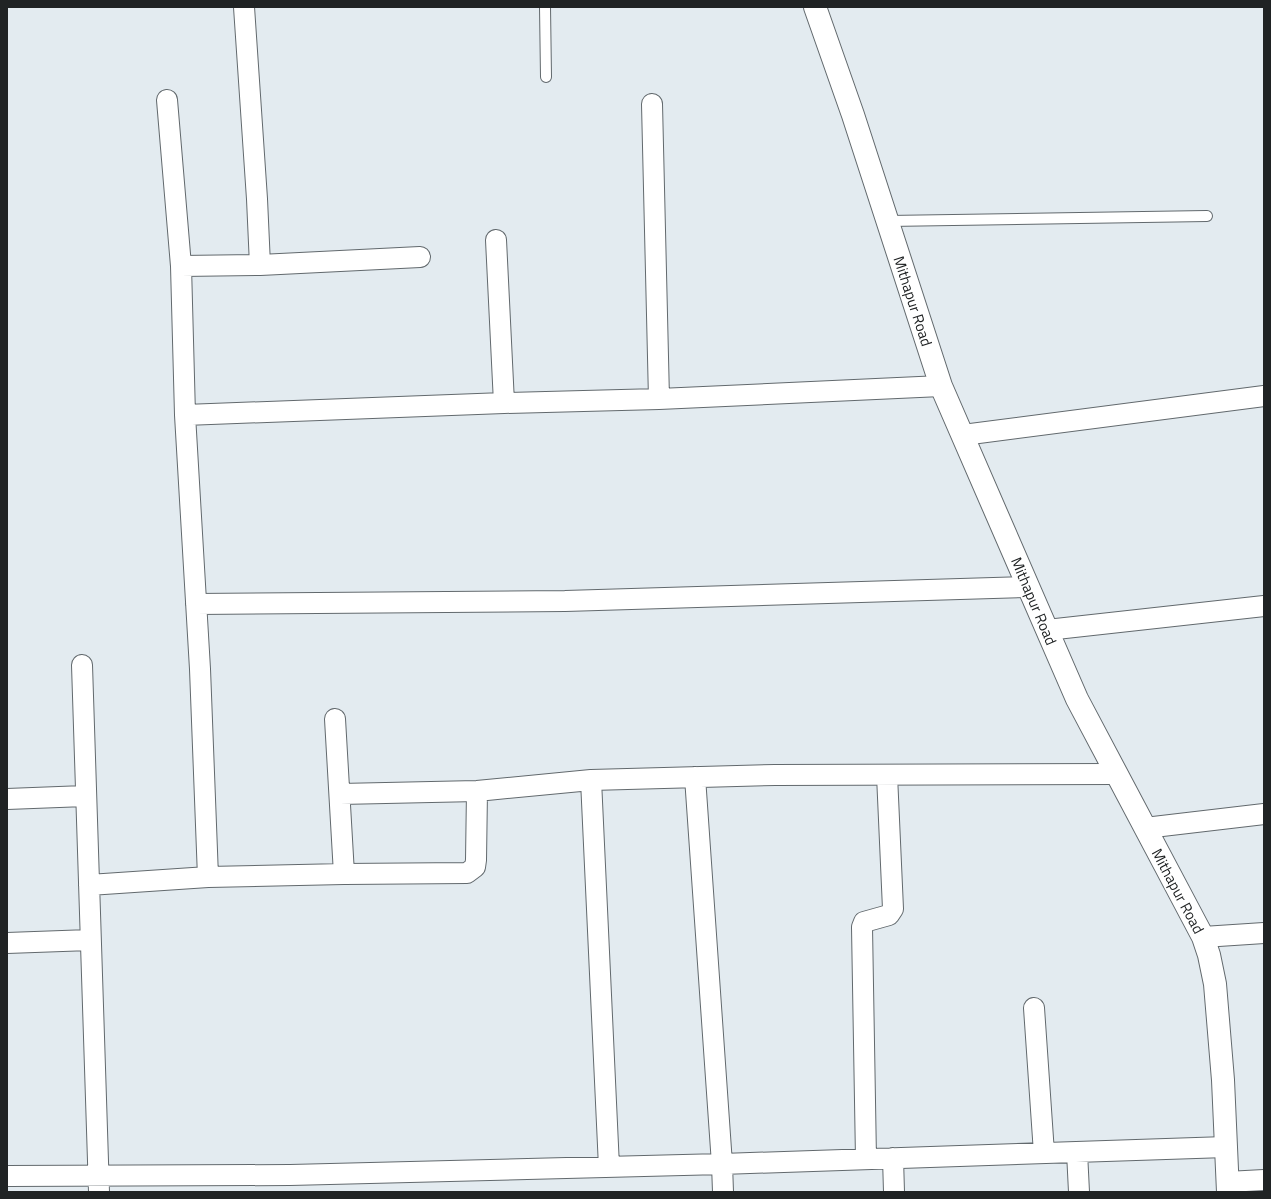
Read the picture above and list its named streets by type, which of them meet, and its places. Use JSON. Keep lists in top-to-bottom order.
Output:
{
  "streets": {
    "street": ["Mithapur Road"]
  }
}
